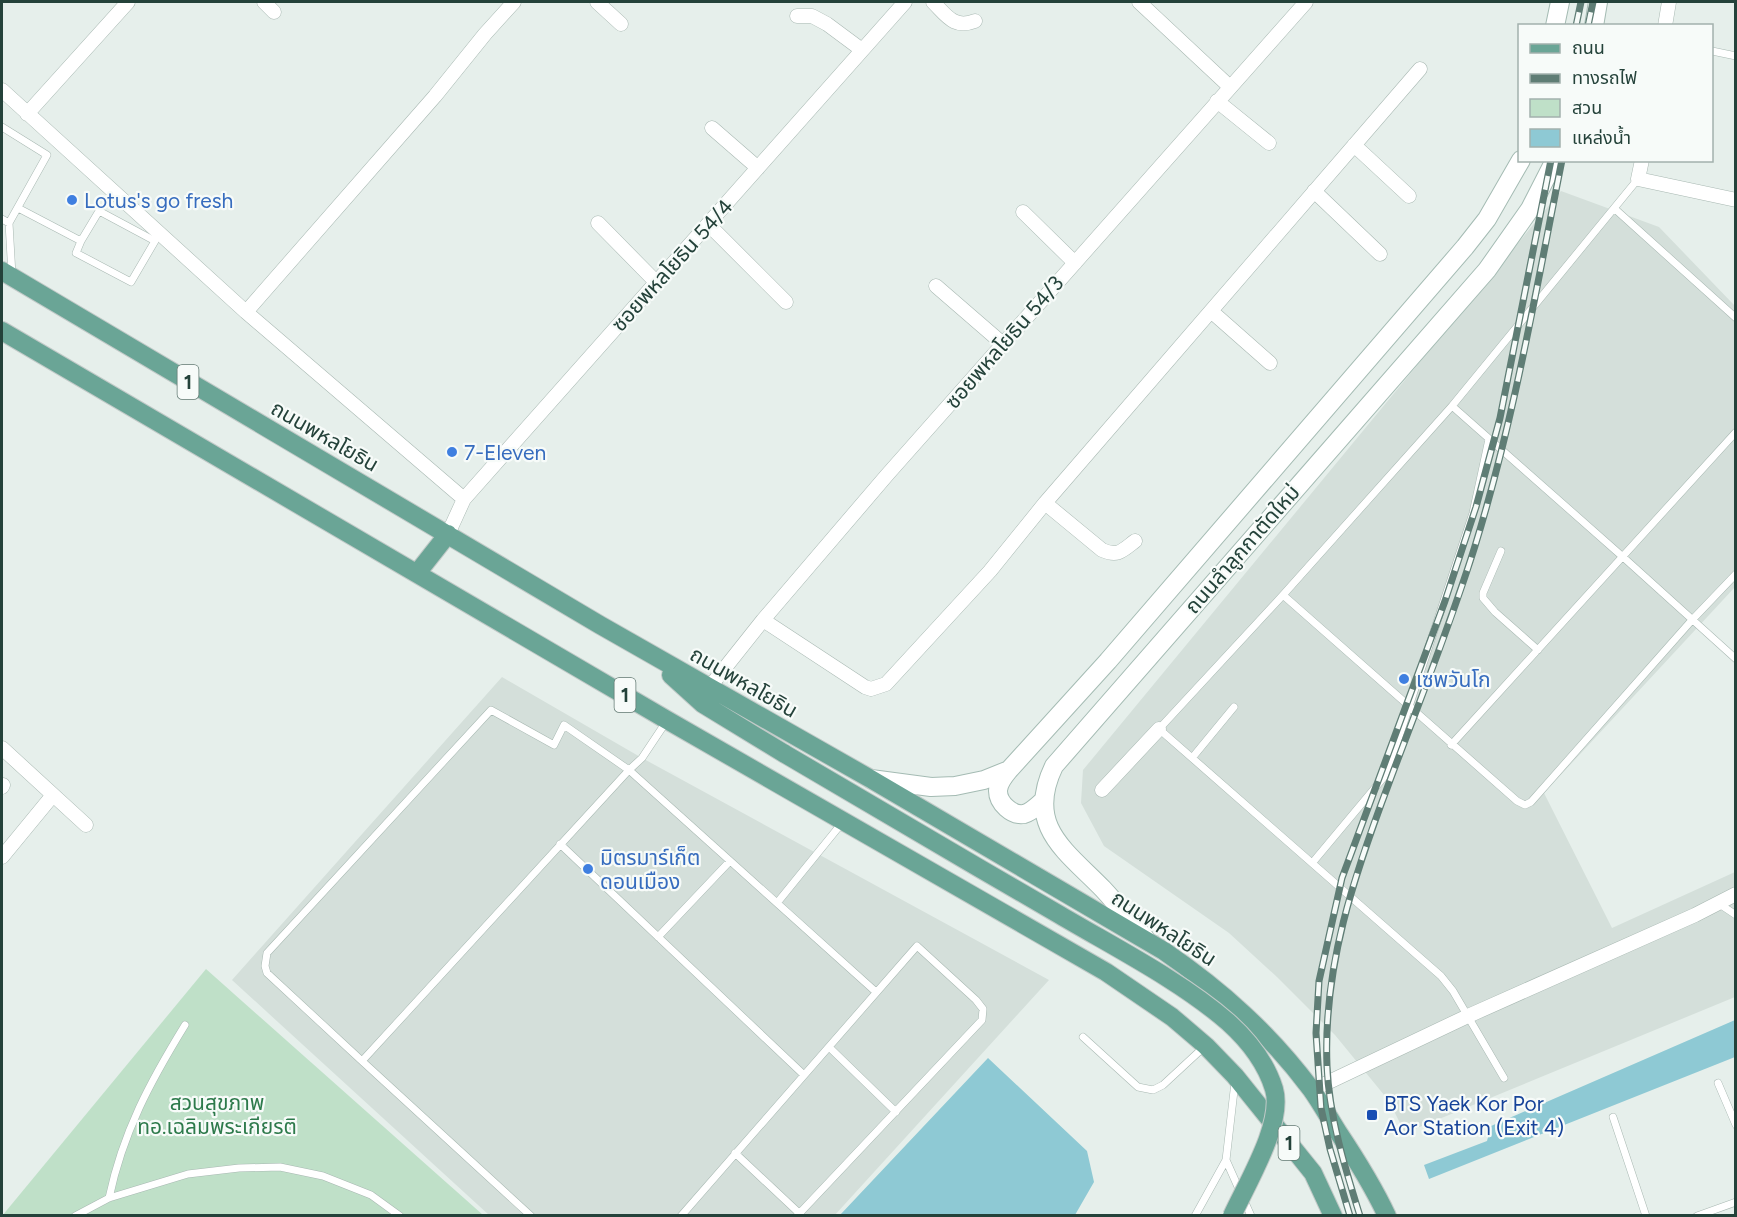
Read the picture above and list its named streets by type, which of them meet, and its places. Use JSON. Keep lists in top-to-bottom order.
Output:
{
  "streets": {
    "main road": ["1", "ถนนพหลโยธิน", "ถนนลำลูกกาตัดใหม่"],
    "street": ["ซอยพหลโยธิน 54/4", "ซอยพหลโยธิน 54/3"]
  },
  "crossings": [
    ["ซอยพหลโยธิน 54/4", "ถนนพหลโยธิน"],
    ["ซอยพหลโยธิน 54/3", "ถนนพหลโยธิน"],
    ["ถนนพหลโยธิน", "ถนนลำลูกกาตัดใหม่"]
  ],
  "parks": ["สวนสุขภาพ ทอ.เฉลิมพระเกียรติ"],
  "places": {
    "other": [
      "Lotus's go fresh",
      "7-Eleven",
      "เซพวันโก",
      "มิตรมาร์เก็ต ดอนเมือง"
    ],
    "transit": ["BTS Yaek Kor Por Aor Station (Exit 4)"]
  },
  "legend": [
    "ถนน",
    "ทางรถไฟ",
    "สวน",
    "แหล่งน้ำ"
  ]
}
